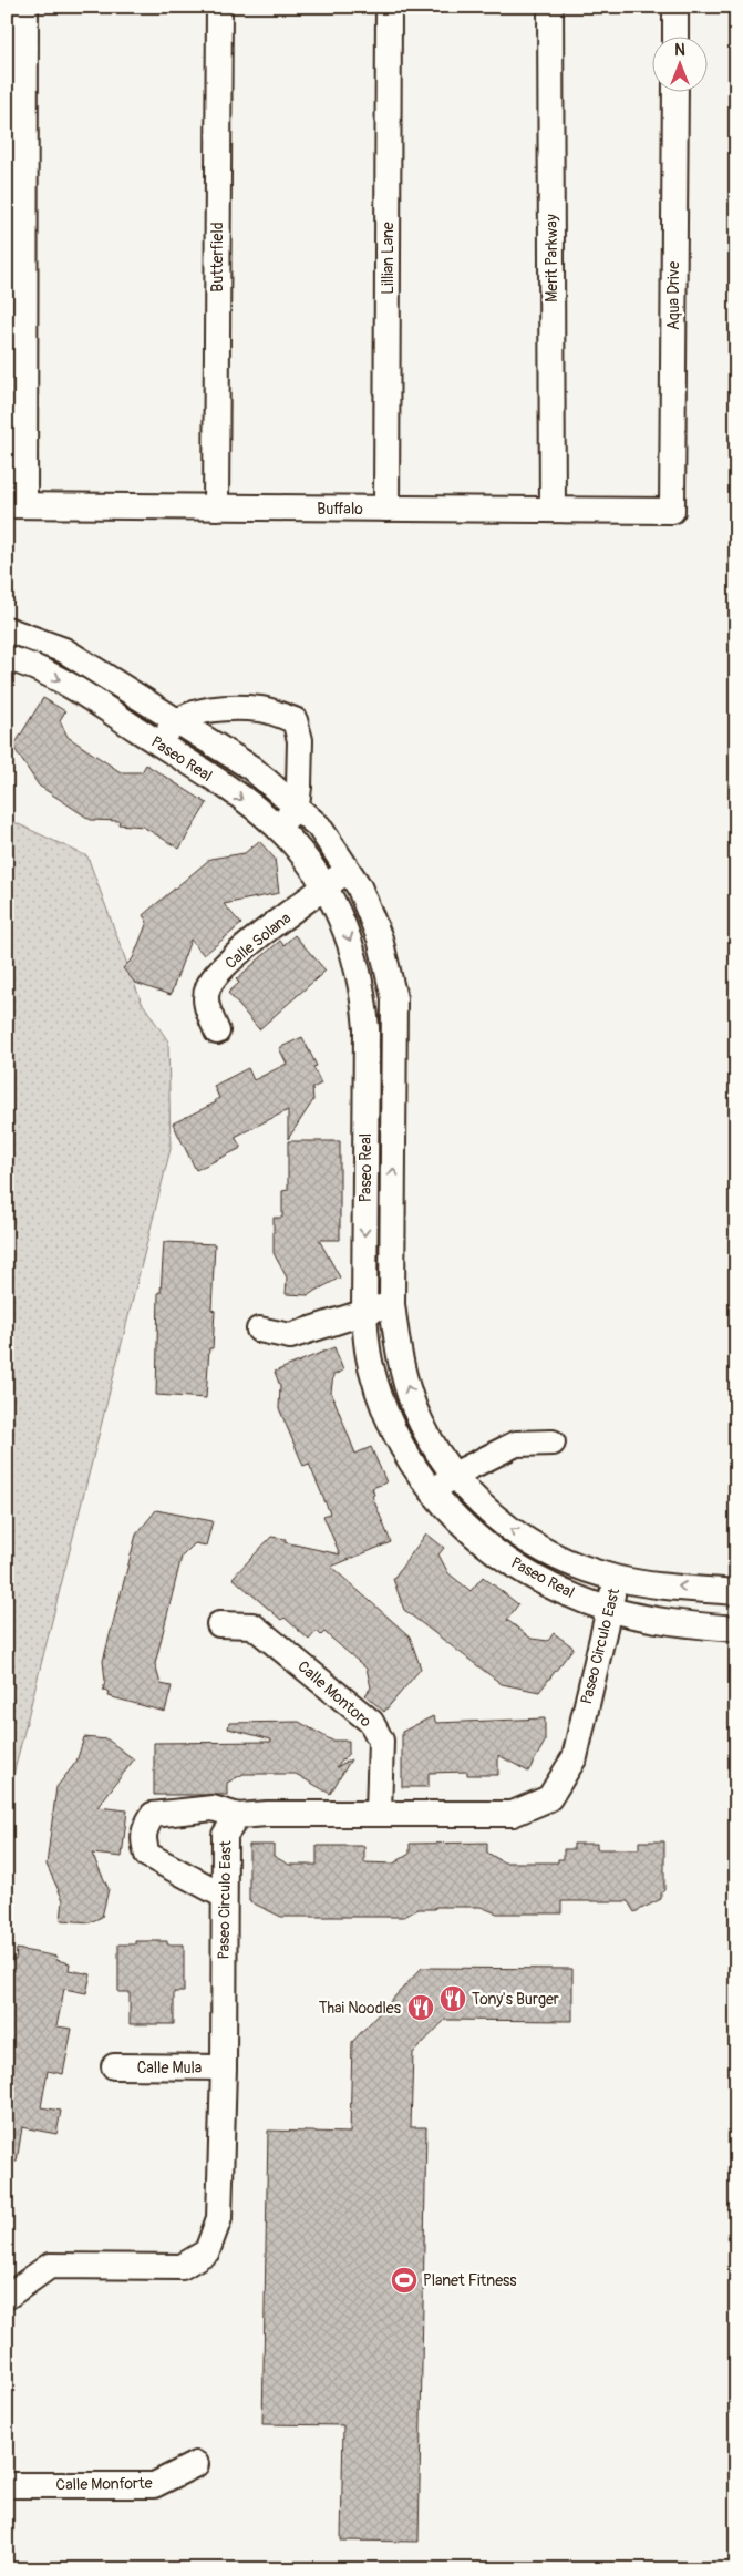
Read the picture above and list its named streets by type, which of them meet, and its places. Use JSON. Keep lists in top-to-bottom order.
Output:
{
  "streets": {
    "street": [
      "Butterfield",
      "Lillian Lane",
      "Merit Parkway",
      "Aqua Drive",
      "Buffalo",
      "Paseo Real",
      "Calle Solana",
      "Paseo Circulo East",
      "Calle Montoro",
      "Calle Mula",
      "Calle Monforte"
    ]
  },
  "crossings": [
    ["Butterfield", "Buffalo"],
    ["Lillian Lane", "Buffalo"],
    ["Merit Parkway", "Buffalo"],
    ["Aqua Drive", "Buffalo"],
    ["Paseo Real", "Calle Solana"],
    ["Paseo Real", "Paseo Circulo East"],
    ["Paseo Circulo East", "Calle Montoro"],
    ["Paseo Circulo East", "Calle Mula"]
  ],
  "places": {
    "restaurant": ["Tony's Burger", "Thai Noodles"],
    "sports": ["Planet Fitness"]
  },
  "north": "top"
}
